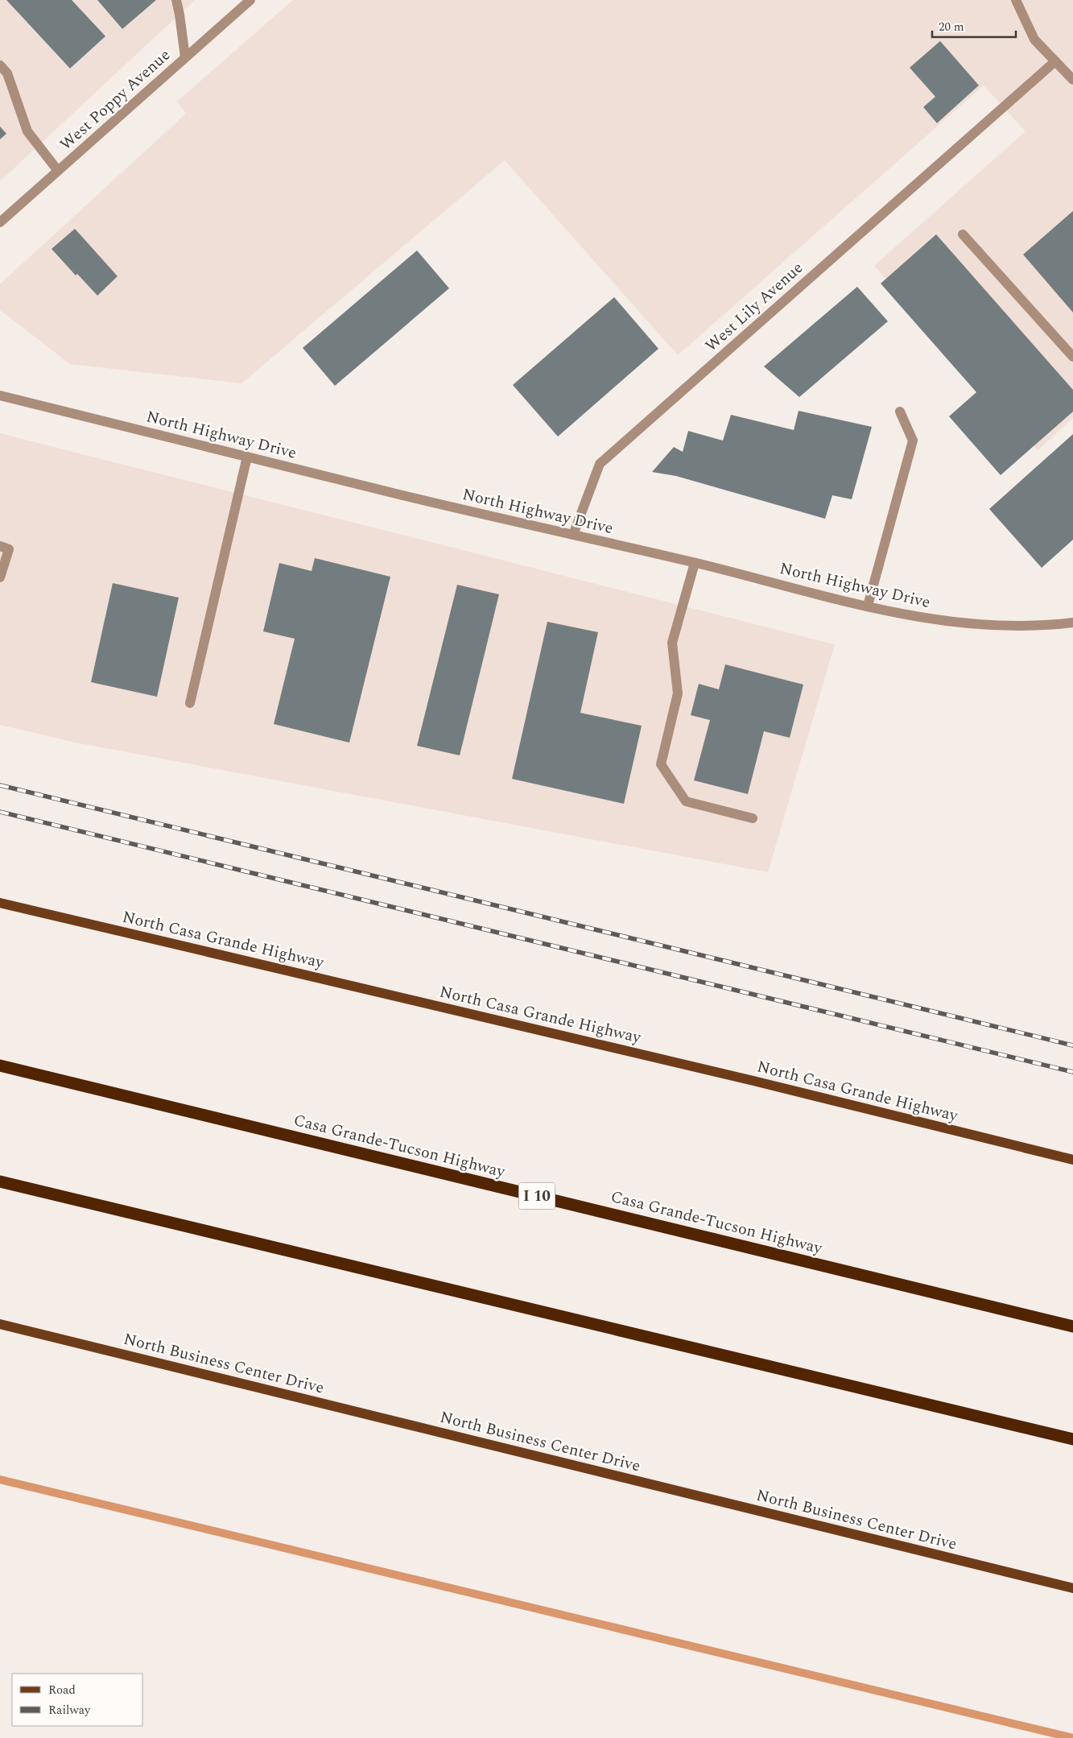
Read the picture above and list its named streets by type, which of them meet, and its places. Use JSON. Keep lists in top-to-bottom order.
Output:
{
  "streets": {
    "highway": ["Casa Grande-Tucson Highway", "I 10"],
    "main road": ["North Casa Grande Highway", "North Business Center Drive"],
    "street": ["West Poppy Avenue", "West Lily Avenue", "North Highway Drive"]
  },
  "crossings": [
    ["West Lily Avenue", "North Highway Drive"]
  ],
  "legend": ["Road", "Railway"],
  "scale_bar": "20 m"
}
